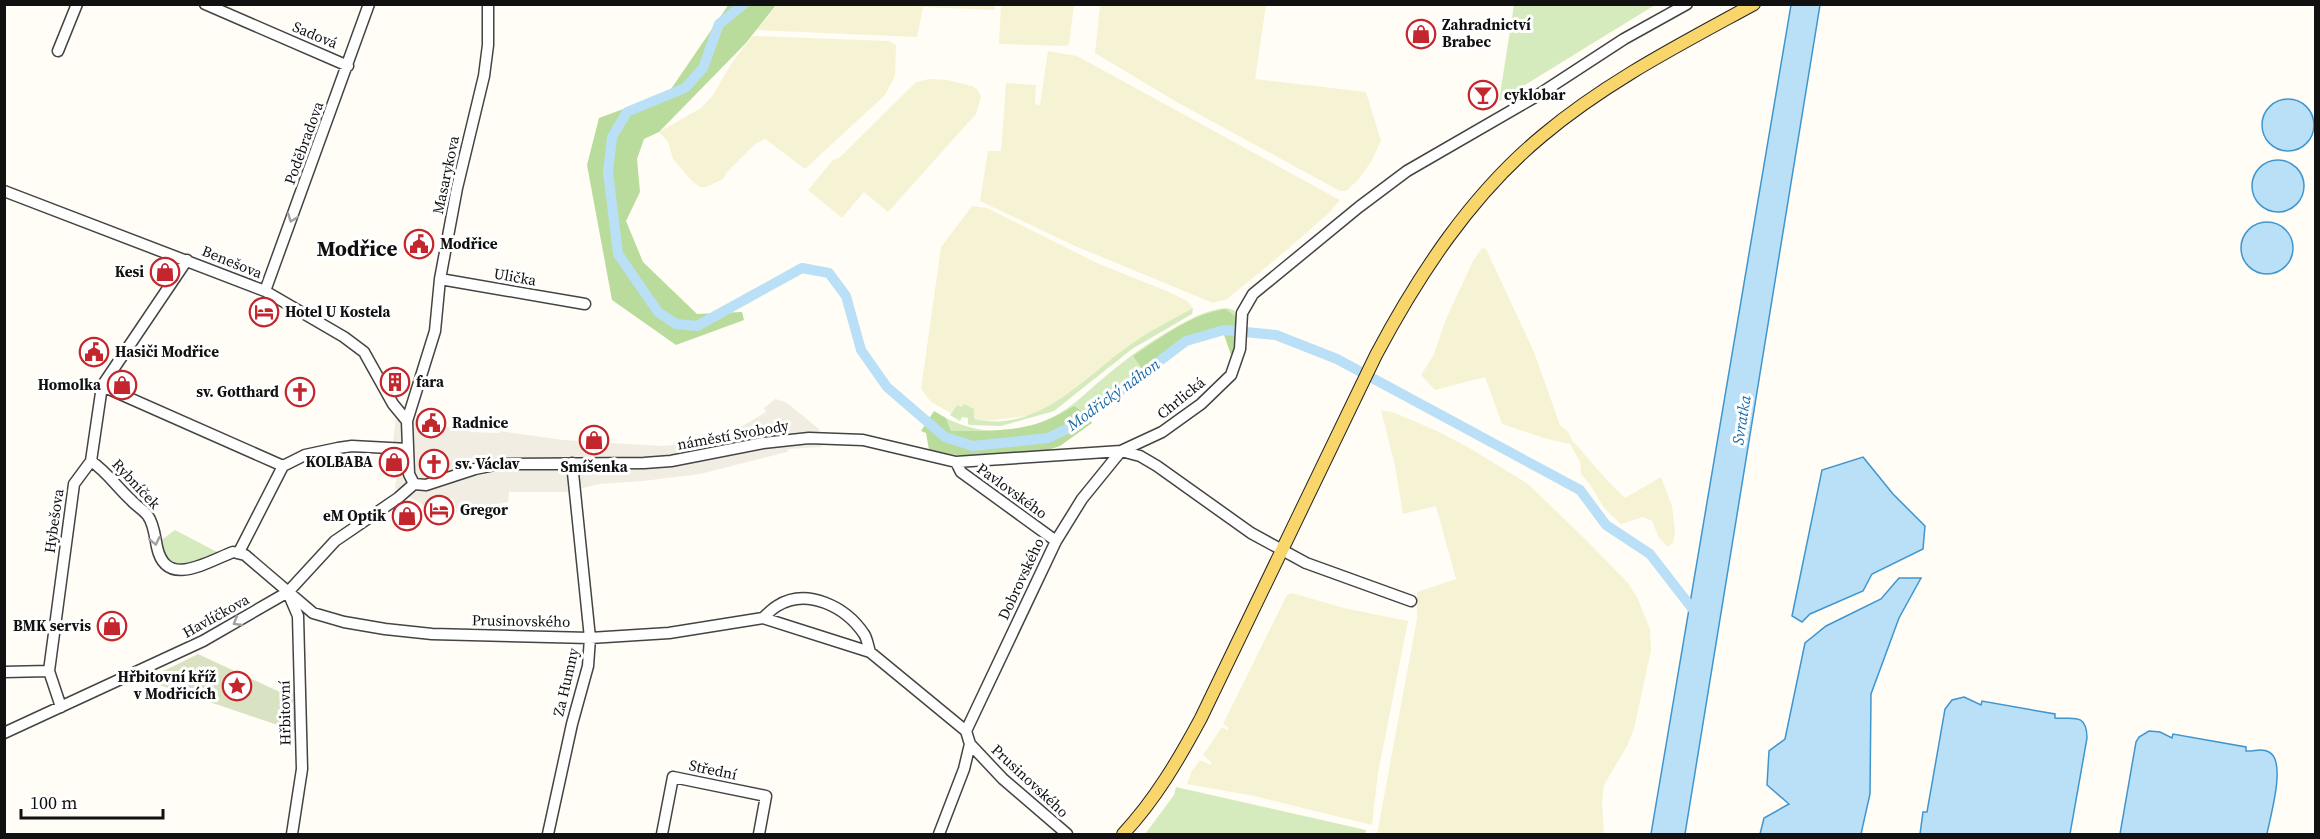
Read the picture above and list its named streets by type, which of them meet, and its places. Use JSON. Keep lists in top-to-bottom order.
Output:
{
  "streets": {
    "street": [
      "Sadová",
      "Poděbradova",
      "Masarykova",
      "Benešova",
      "Ulička",
      "Chrlická",
      "náměstí Svobody",
      "Rybníček",
      "Pavlovského",
      "Hybešova",
      "Dobrovského",
      "Havlíčkova",
      "Prusinovského",
      "Za Humny",
      "Hřbitovní",
      "Střední"
    ]
  },
  "crossings": [
    ["Sadová", "Poděbradova"],
    ["Poděbradova", "Benešova"],
    ["Masarykova", "Benešova"],
    ["Masarykova", "Ulička"],
    ["Benešova", "Hybešova"],
    ["Chrlická", "náměstí Svobody"],
    ["Chrlická", "Dobrovského"],
    ["náměstí Svobody", "Pavlovského"],
    ["náměstí Svobody", "Dobrovského"],
    ["náměstí Svobody", "Havlíčkova"],
    ["náměstí Svobody", "Za Humny"],
    ["Rybníček", "Hybešova"],
    ["Pavlovského", "Dobrovského"],
    ["Hybešova", "Havlíčkova"],
    ["Dobrovského", "Prusinovského"],
    ["Havlíčkova", "Prusinovského"],
    ["Havlíčkova", "Hřbitovní"],
    ["Prusinovského", "Za Humny"],
    ["Prusinovského", "Hřbitovní"]
  ],
  "one_way": ["Poděbradova", "Rybníček", "Havlíčkova"],
  "districts": ["Modřice"],
  "water": ["Modřický náhon", "Svratka"],
  "places": {
    "shop": [
      "Zahradnictví Brabec",
      "Kesi",
      "Homolka",
      "Smíšenka",
      "KOLBABA",
      "eM Optik",
      "BMK servis"
    ],
    "bar": ["cyklobar"],
    "public building": ["Modřice", "Hasiči Modřice", "Radnice"],
    "hotel": ["Hotel U Kostela", "Gregor"],
    "building": ["fara"],
    "church": ["sv. Gotthard", "sv. Václav"],
    "place": ["Hřbitovní kříž v Modřicích"]
  },
  "scale_bar": "100 m"
}
